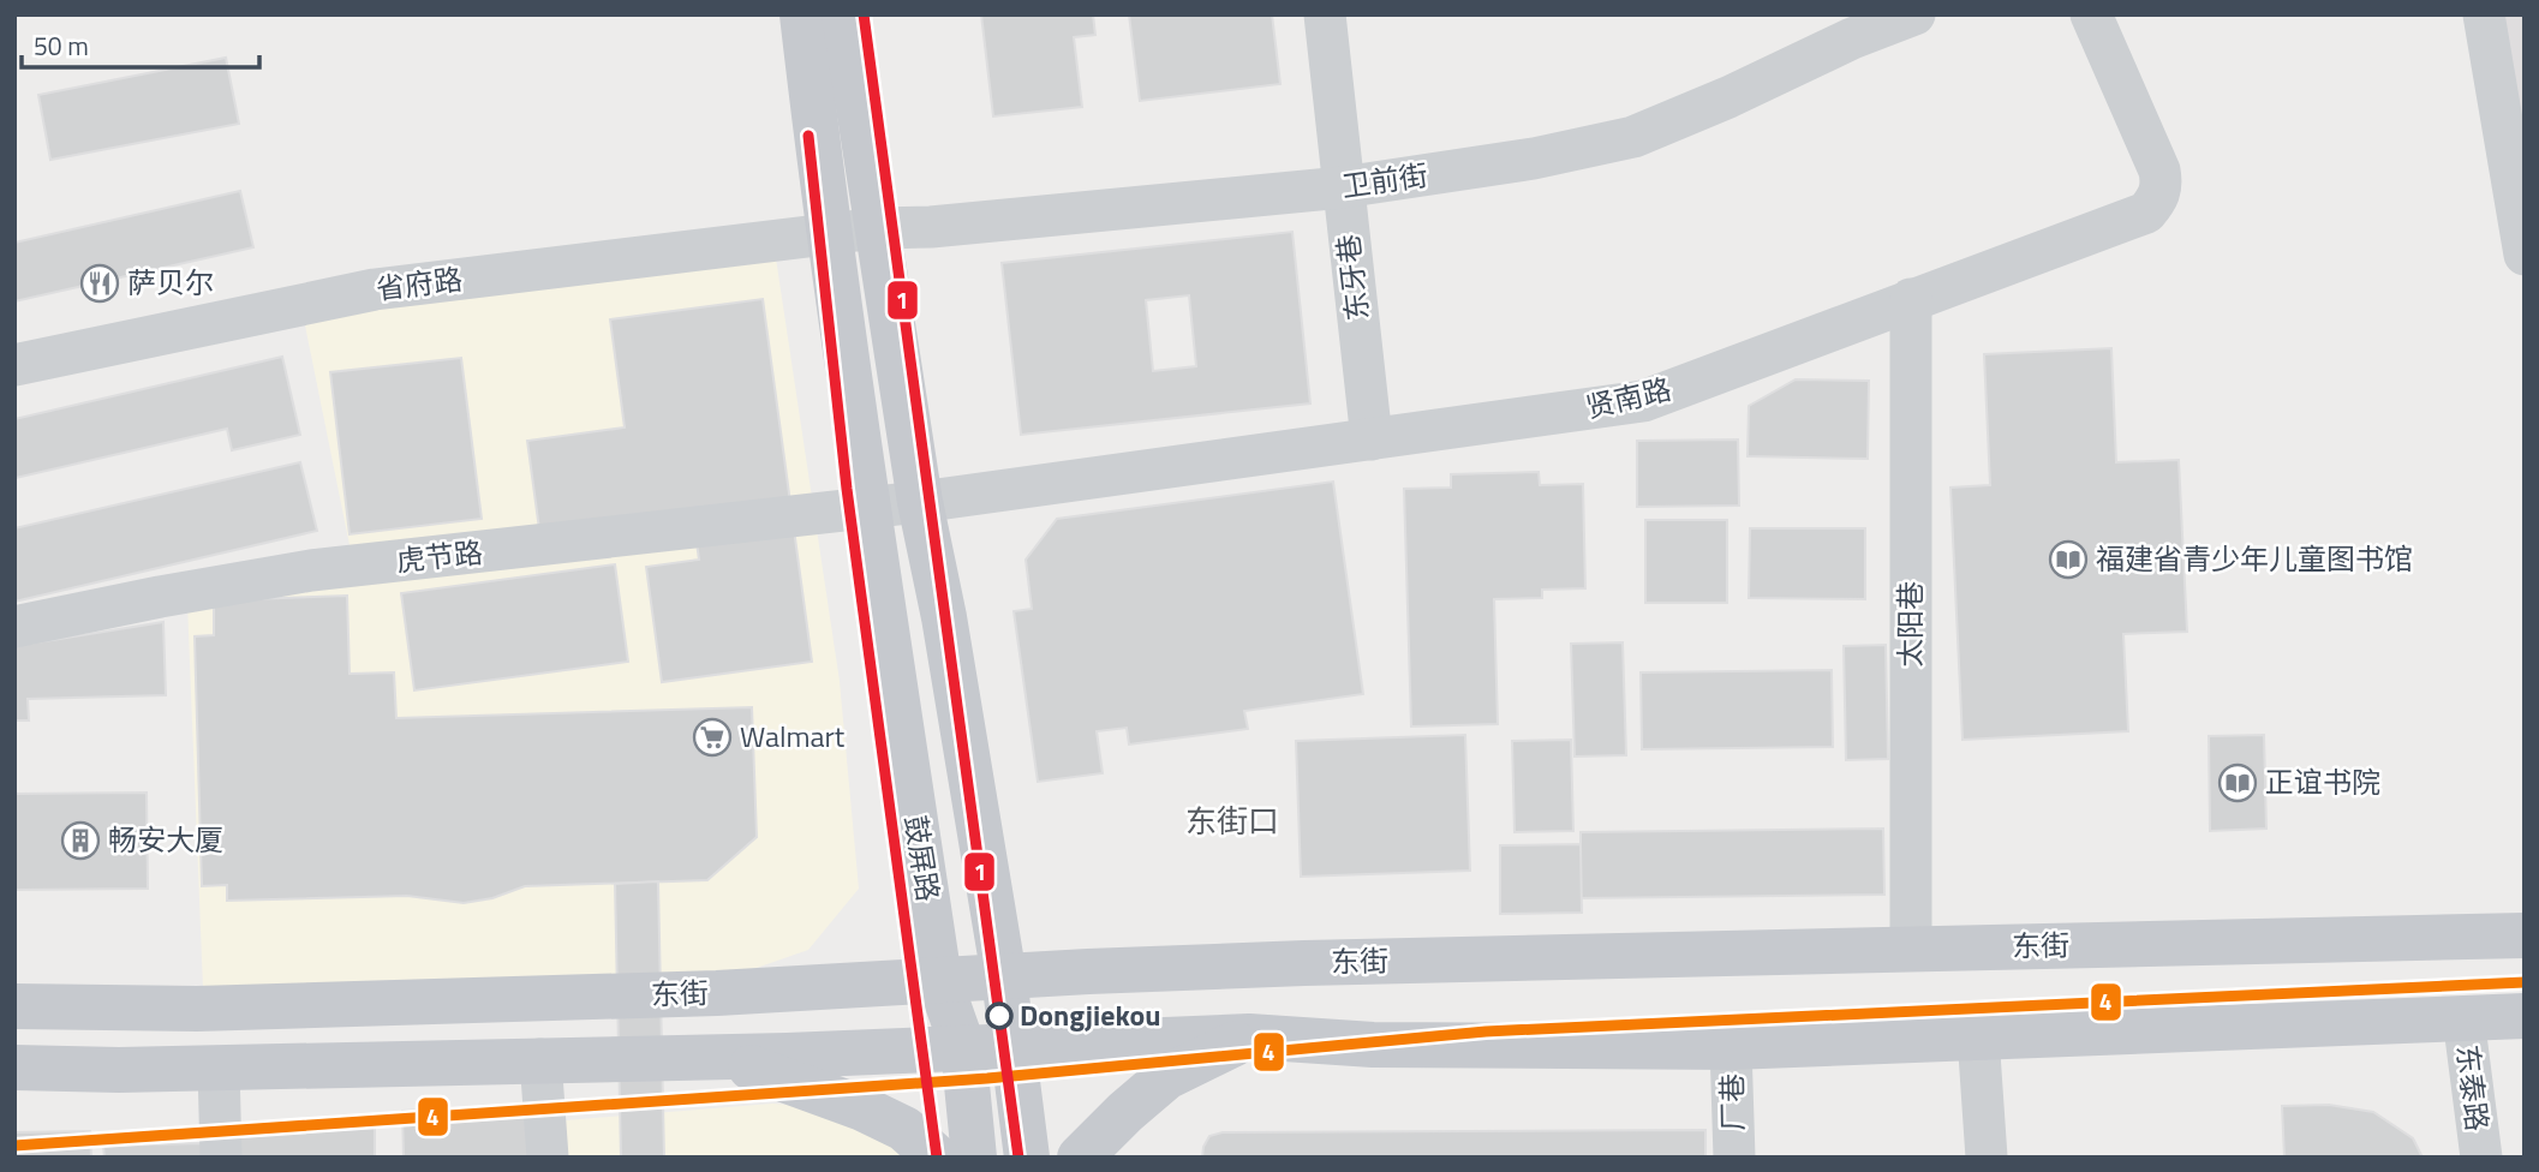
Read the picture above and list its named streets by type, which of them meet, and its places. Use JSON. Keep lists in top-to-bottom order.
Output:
{
  "streets": {
    "main road": ["鼓屏路", "东街"],
    "street": [
      "卫前街",
      "东牙巷",
      "省府路",
      "贤南路",
      "虎节路",
      "太阳巷",
      "东泰路",
      "厂巷"
    ]
  },
  "crossings": [
    ["卫前街", "东牙巷"],
    ["卫前街", "省府路"],
    ["卫前街", "鼓屏路"],
    ["东牙巷", "贤南路"],
    ["省府路", "鼓屏路"],
    ["贤南路", "虎节路"],
    ["贤南路", "太阳巷"],
    ["贤南路", "鼓屏路"],
    ["虎节路", "鼓屏路"],
    ["太阳巷", "东街"],
    ["鼓屏路", "东街"]
  ],
  "districts": ["东街口"],
  "places": {
    "restaurant": ["萨贝尔"],
    "library": ["福建省青少年儿童图书馆", "正谊书院"],
    "supermarket": ["Walmart"],
    "building": ["畅安大厦"],
    "other": ["Dongjiekou"]
  },
  "lines": ["transit line 1", "transit line 4"],
  "scale_bar": "50 m"
}
